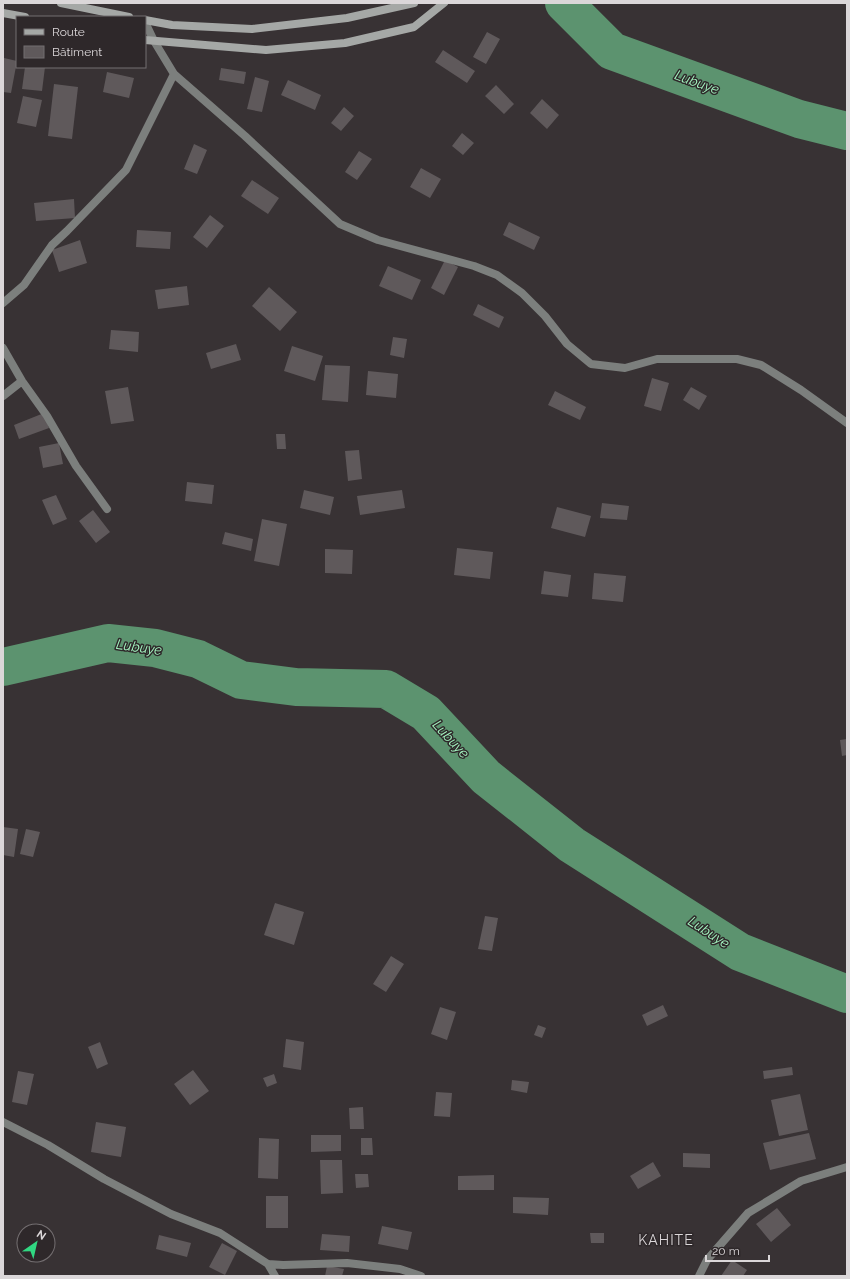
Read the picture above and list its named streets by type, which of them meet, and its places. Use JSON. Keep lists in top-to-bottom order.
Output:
{
  "districts": ["KAHITE"],
  "water": ["Lubuye"],
  "legend": ["Route", "Bâtiment"],
  "scale_bar": "20 m",
  "north": "top right"
}
